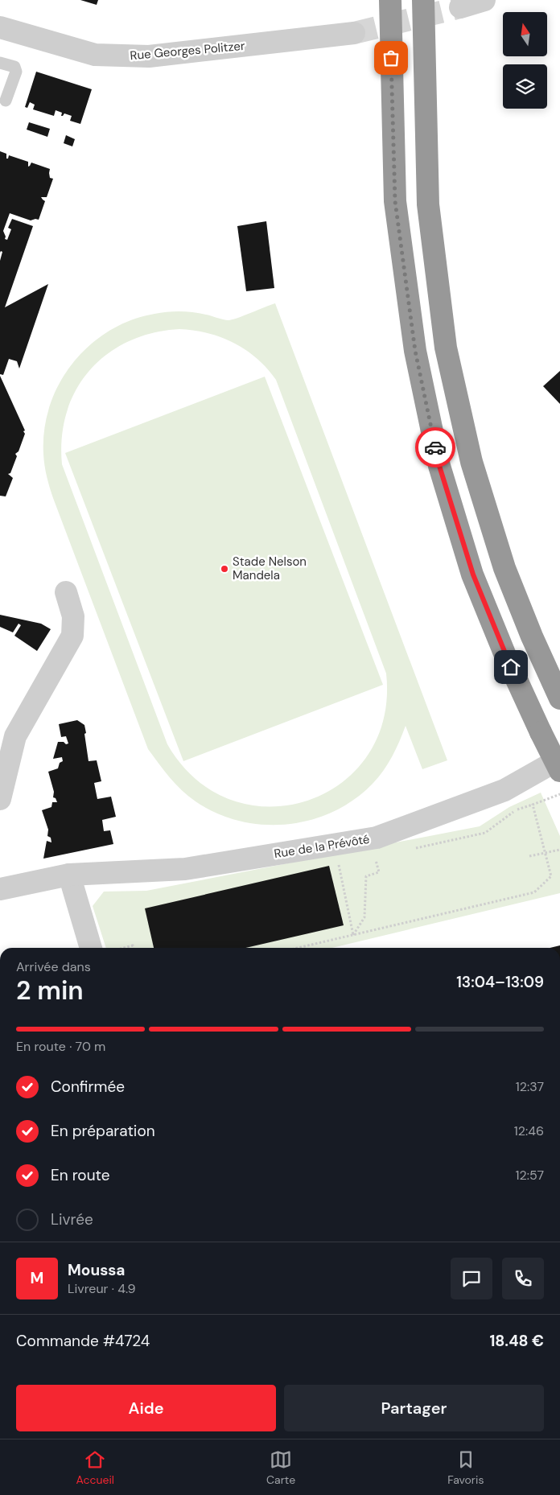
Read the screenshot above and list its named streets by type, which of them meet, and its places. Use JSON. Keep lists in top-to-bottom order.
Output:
{
  "streets": {
    "street": ["Rue Georges Politzer", "Rue de la Prévôté"]
  },
  "places": ["Stade Nelson Mandela"],
  "north": "top",
  "page": {
    "heading": ["2 min", "Arrivée dans", "13:04–13:09"],
    "panel": [
      "Moussa",
      "Livreur · 4.9",
      "Commande #4724",
      "18.48 €"
    ],
    "bar": "En route · 70 m",
    "list": [
      ["Confirmée", "12:37"],
      ["En préparation", "12:46"],
      ["En route", "12:57"],
      "Livrée"
    ],
    "round": "M",
    "buttons": ["Aide", "Partager"],
    "tabs": ["Accueil", "Carte", "Favoris"]
  }
}
